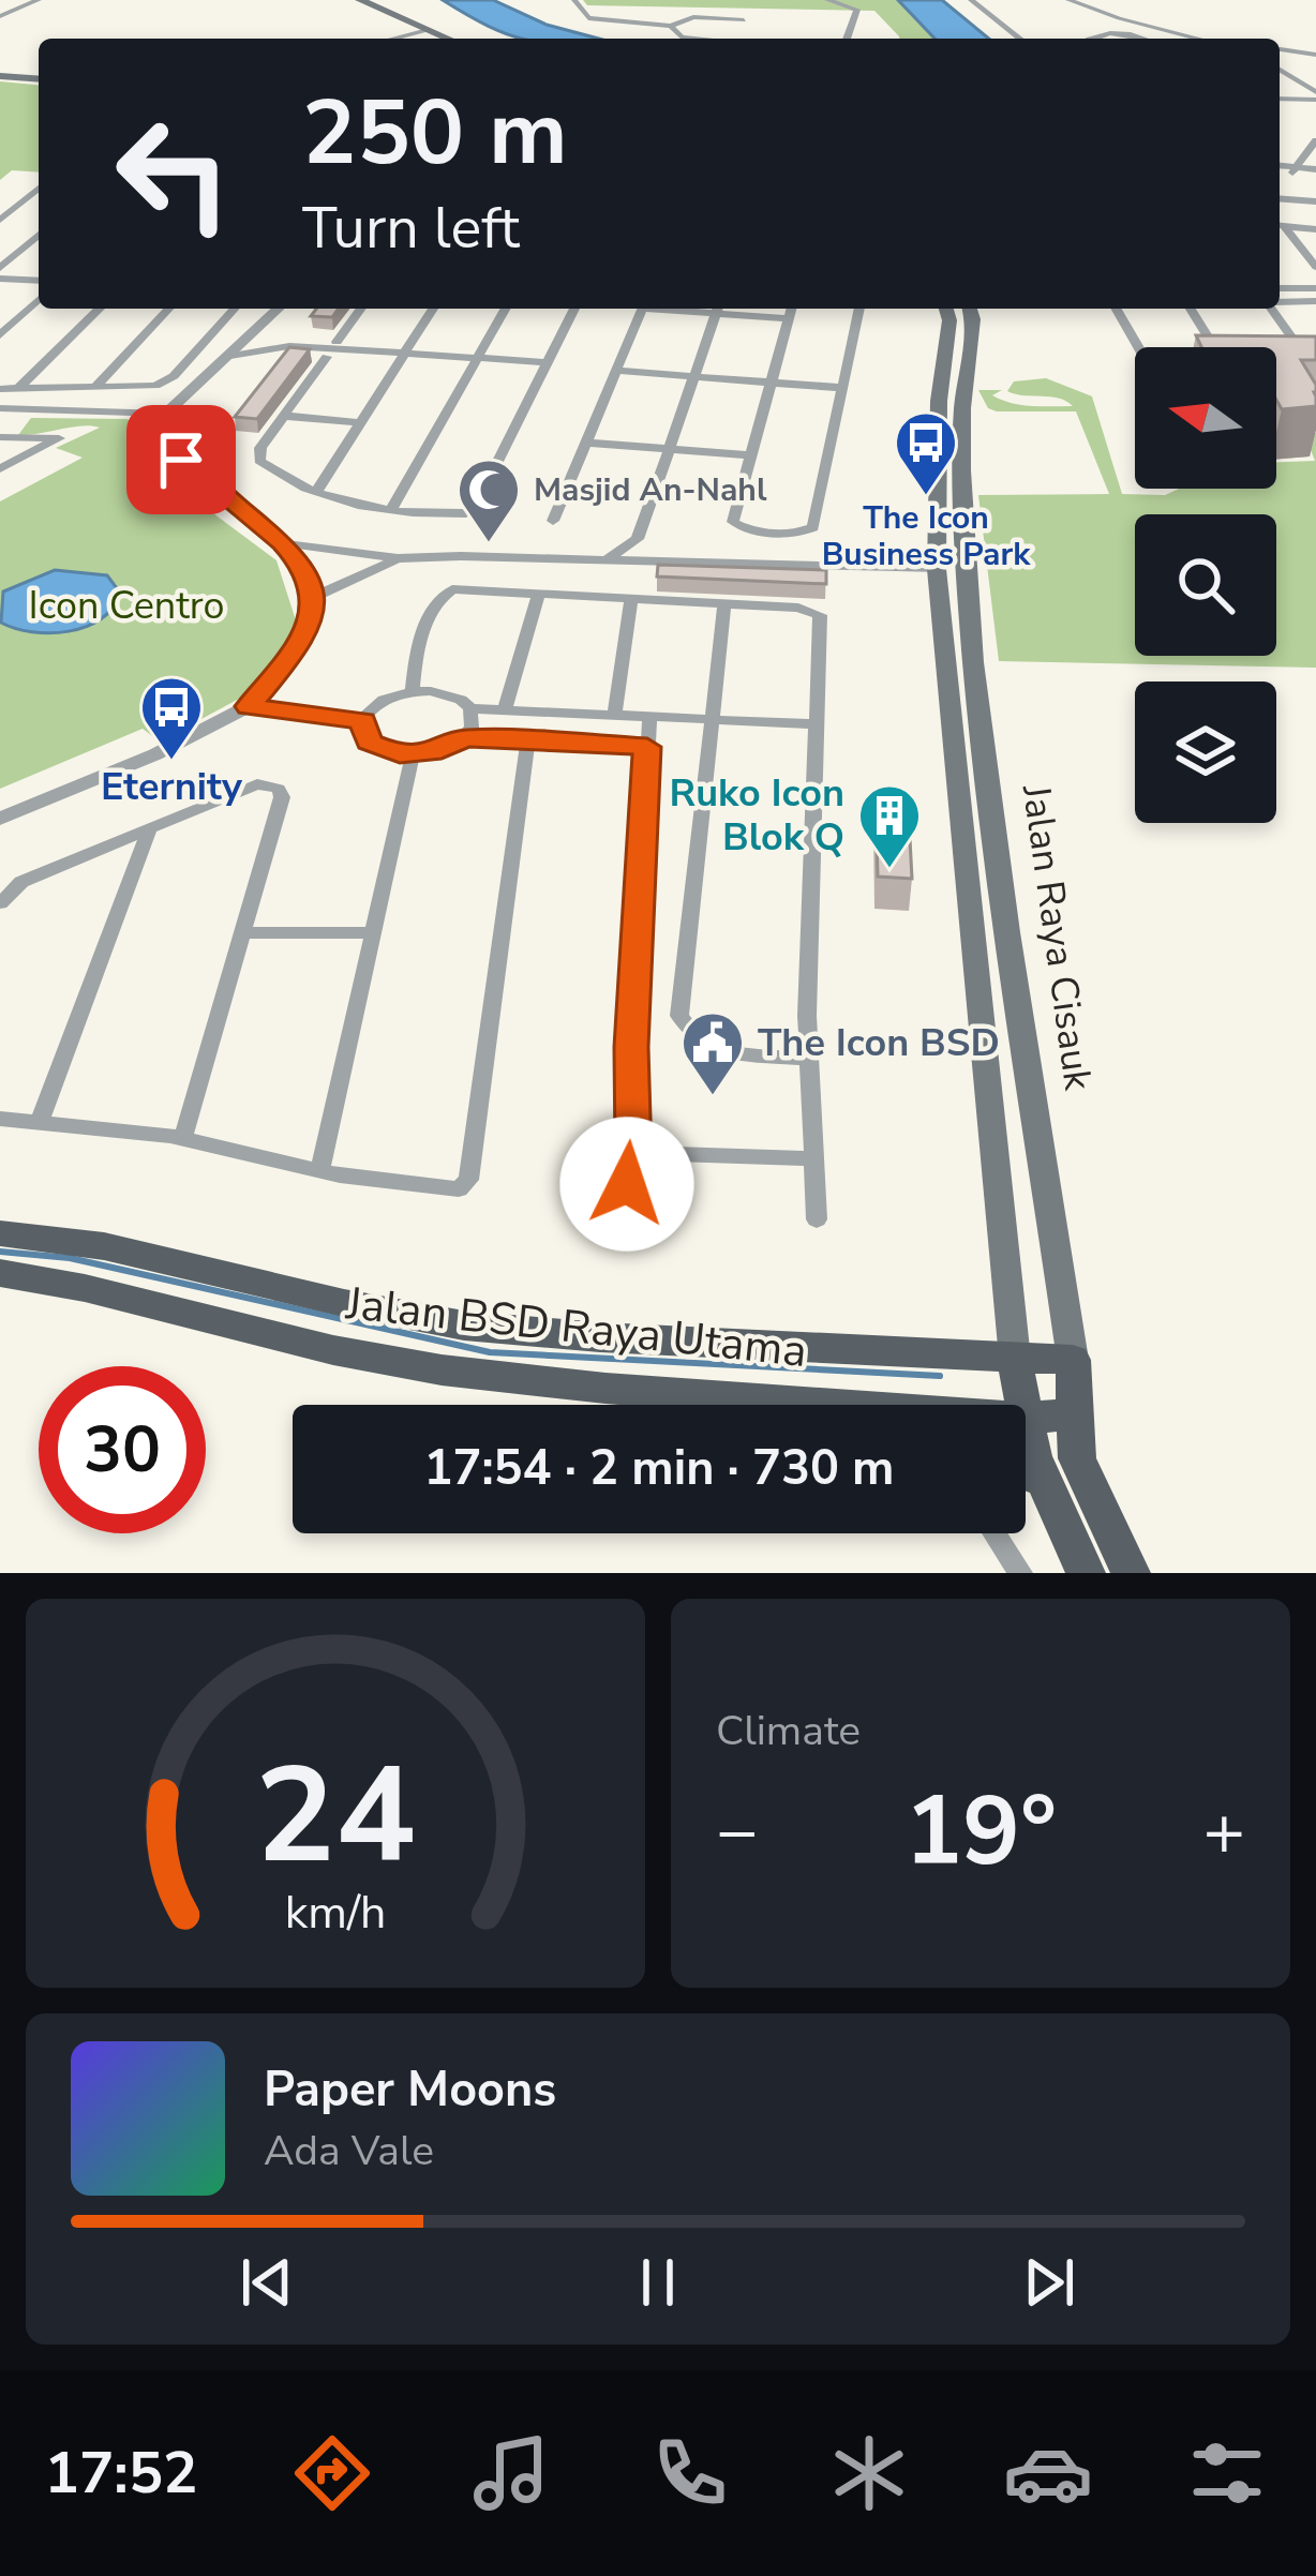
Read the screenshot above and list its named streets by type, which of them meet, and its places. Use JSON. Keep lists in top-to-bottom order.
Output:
{
  "streets": {
    "main road": ["Jalan Raya Cisauk", "Jalan BSD Raya Utama"]
  },
  "crossings": [
    ["Jalan Raya Cisauk", "Jalan BSD Raya Utama"]
  ],
  "parks": ["Icon Centro"],
  "places": {
    "bus stop": ["The Icon Business Park", "Eternity"],
    "mosque": ["Masjid An-Nahl"],
    "building": ["Ruko Icon Blok Q"],
    "public building": ["The Icon BSD"]
  },
  "north": "left",
  "page": {
    "turn": ["250 m", "Turn left"],
    "limit": "30",
    "trip": "17:54 · 2 min · 730 m",
    "tile": "Climate",
    "heat": ["−", "19°", "+"],
    "song": ["Paper Moons", "Ada Vale"],
    "tabs": "17:52",
    "gauge": ["24", "km/h"]
  }
}
